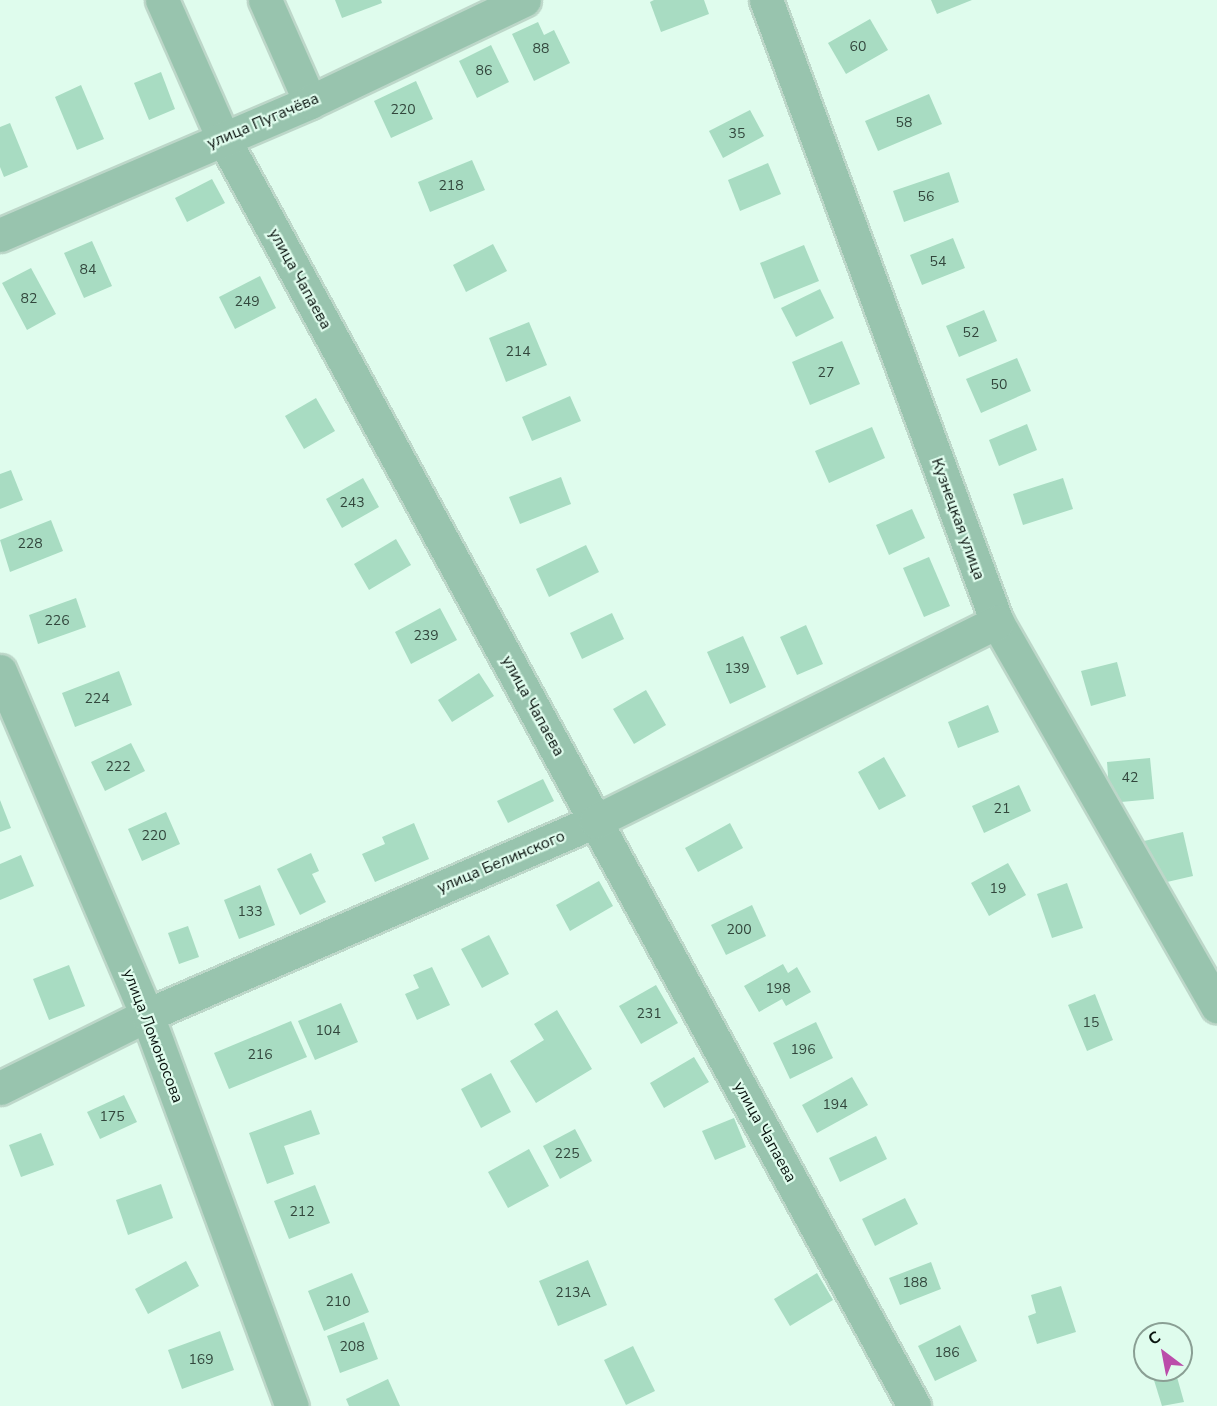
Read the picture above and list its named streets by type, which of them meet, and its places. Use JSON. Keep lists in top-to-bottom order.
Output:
{
  "streets": {
    "street": [
      "улица Пугачёва",
      "улица Чапаева",
      "Кузнецкая улица",
      "улица Белинского",
      "улица Ломоносова"
    ]
  },
  "crossings": [
    ["улица Пугачёва", "улица Чапаева"],
    ["улица Чапаева", "улица Белинского"],
    ["Кузнецкая улица", "улица Белинского"],
    ["улица Белинского", "улица Ломоносова"]
  ],
  "house_numbers": [
    "60",
    "88",
    "86",
    "220",
    "58",
    "35",
    "218",
    "56",
    "54",
    "84",
    "82",
    "249",
    "52",
    "214",
    "27",
    "50",
    "243",
    "228",
    "226",
    "239",
    "139",
    "224",
    "222",
    "42",
    "21",
    "220",
    "19",
    "133",
    "200",
    "198",
    "231",
    "15",
    "104",
    "196",
    "216",
    "194",
    "175",
    "225",
    "212",
    "188",
    "213А",
    "210",
    "208",
    "186",
    "169"
  ],
  "north": "top left"
}
